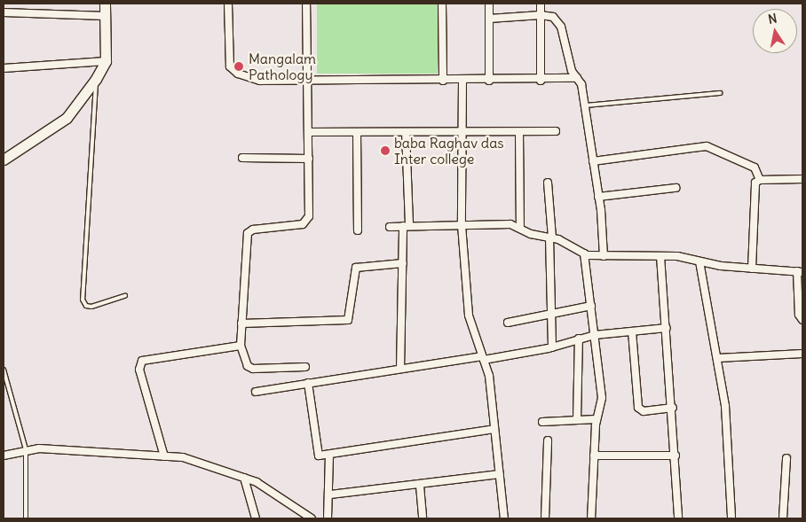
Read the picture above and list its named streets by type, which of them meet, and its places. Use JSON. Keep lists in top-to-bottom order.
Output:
{
  "places": ["Mangalam Pathology", "baba Raghav das Inter college"],
  "north": "top"
}
